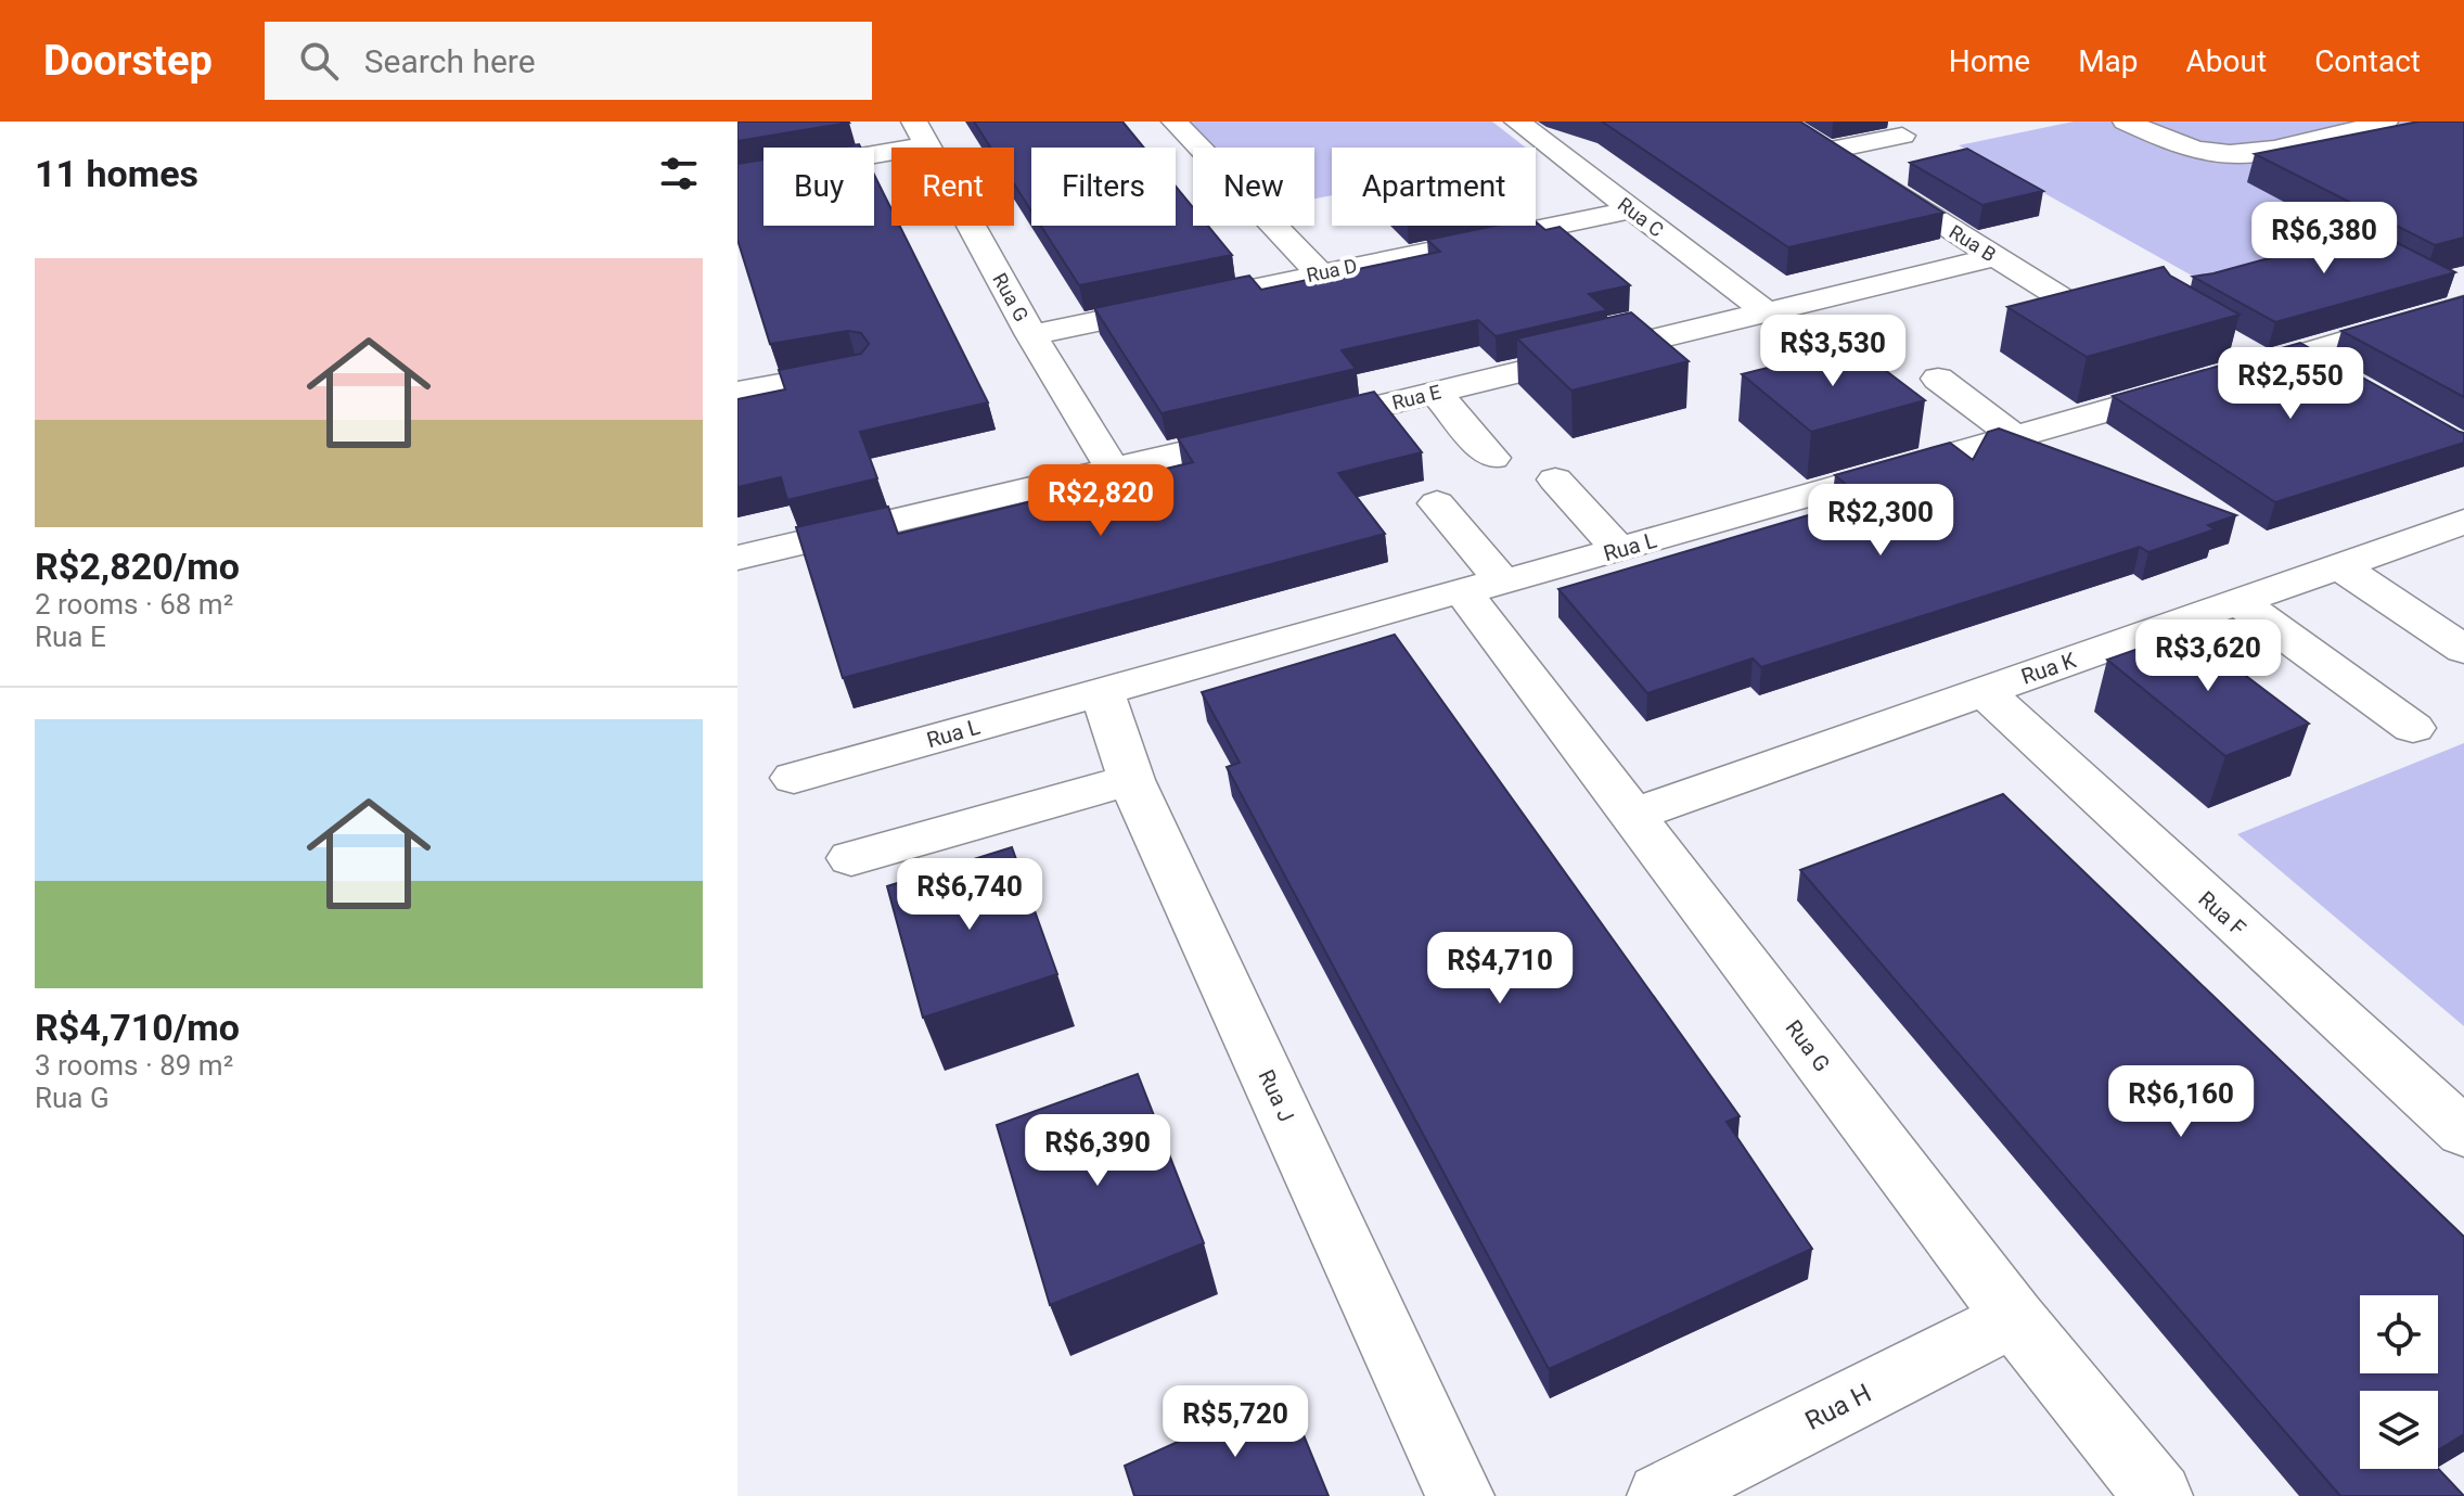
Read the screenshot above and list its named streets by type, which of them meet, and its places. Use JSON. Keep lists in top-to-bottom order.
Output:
{
  "streets": {
    "street": [
      "Rua C",
      "Rua B",
      "Rua D",
      "Rua G",
      "Rua E",
      "Rua L",
      "Rua K",
      "Rua F",
      "Rua J",
      "Rua H"
    ]
  },
  "crossings": [
    ["Rua C", "Rua D"],
    ["Rua C", "Rua E"],
    ["Rua B", "Rua E"],
    ["Rua D", "Rua G"],
    ["Rua G", "Rua E"],
    ["Rua G", "Rua L"],
    ["Rua G", "Rua K"],
    ["Rua G", "Rua H"],
    ["Rua L", "Rua J"],
    ["Rua K", "Rua F"]
  ],
  "page": {
    "header": "Doorstep",
    "search": "Search here",
    "nav": [
      "Home",
      "Map",
      "About",
      "Contact"
    ],
    "heading": "11 homes",
    "chip": [
      "Buy",
      "Rent",
      "Filters",
      "New",
      "Apartment"
    ],
    "price": [
      "R$6,380",
      "R$3,530",
      "R$2,550",
      "R$2,820",
      "R$2,300",
      "R$3,620",
      "R$6,740",
      "R$4,710",
      "R$6,160",
      "R$6,390",
      "R$5,720"
    ],
    "list": [
      {
        "name": "R$2,820/mo",
        "note": "2 rooms · 68 m² · Rua E"
      },
      {
        "name": "R$4,710/mo",
        "note": "3 rooms · 89 m² · Rua G"
      }
    ]
  }
}
